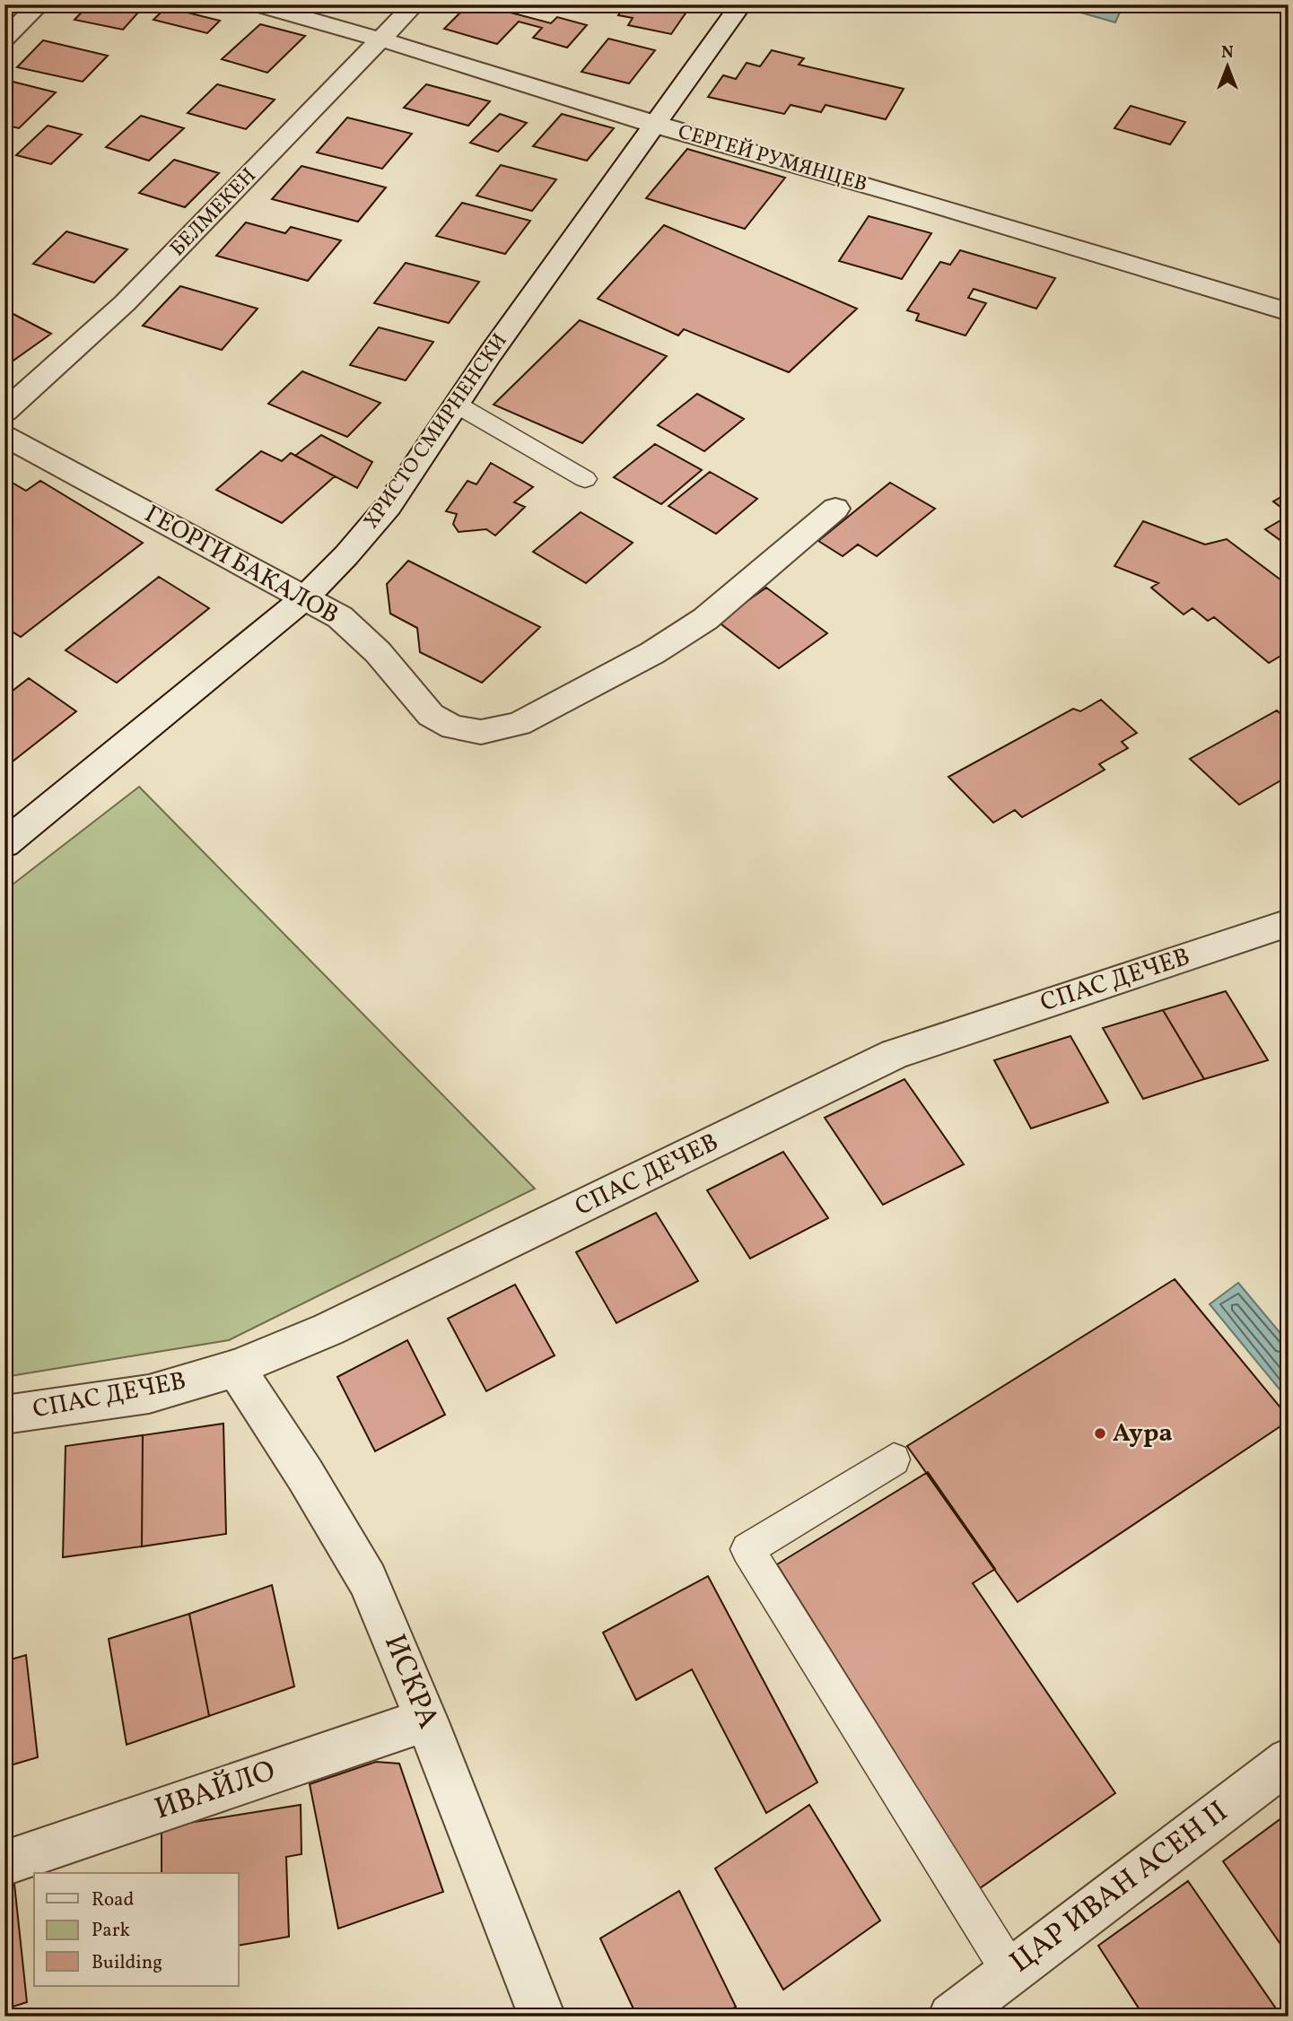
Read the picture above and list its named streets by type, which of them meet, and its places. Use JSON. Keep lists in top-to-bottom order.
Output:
{
  "streets": {
    "street": [
      "СЕРГЕЙ РУМЯНЦЕВ",
      "БЕЛМЕКЕН",
      "ХРИСТО СМИРНЕНСКИ",
      "ГЕОРГИ БАКАЛОВ",
      "СПАС ДЕЧЕВ",
      "ИСКРА",
      "ИВАЙЛО",
      "ЦАР ИВАН АСЕН II"
    ]
  },
  "crossings": [
    ["СЕРГЕЙ РУМЯНЦЕВ", "БЕЛМЕКЕН"],
    ["СЕРГЕЙ РУМЯНЦЕВ", "ХРИСТО СМИРНЕНСКИ"],
    ["ХРИСТО СМИРНЕНСКИ", "ГЕОРГИ БАКАЛОВ"],
    ["СПАС ДЕЧЕВ", "ИСКРА"],
    ["ИСКРА", "ИВАЙЛО"]
  ],
  "places": ["Аура"],
  "legend": ["Road", "Park", "Building"],
  "north": "top"
}
